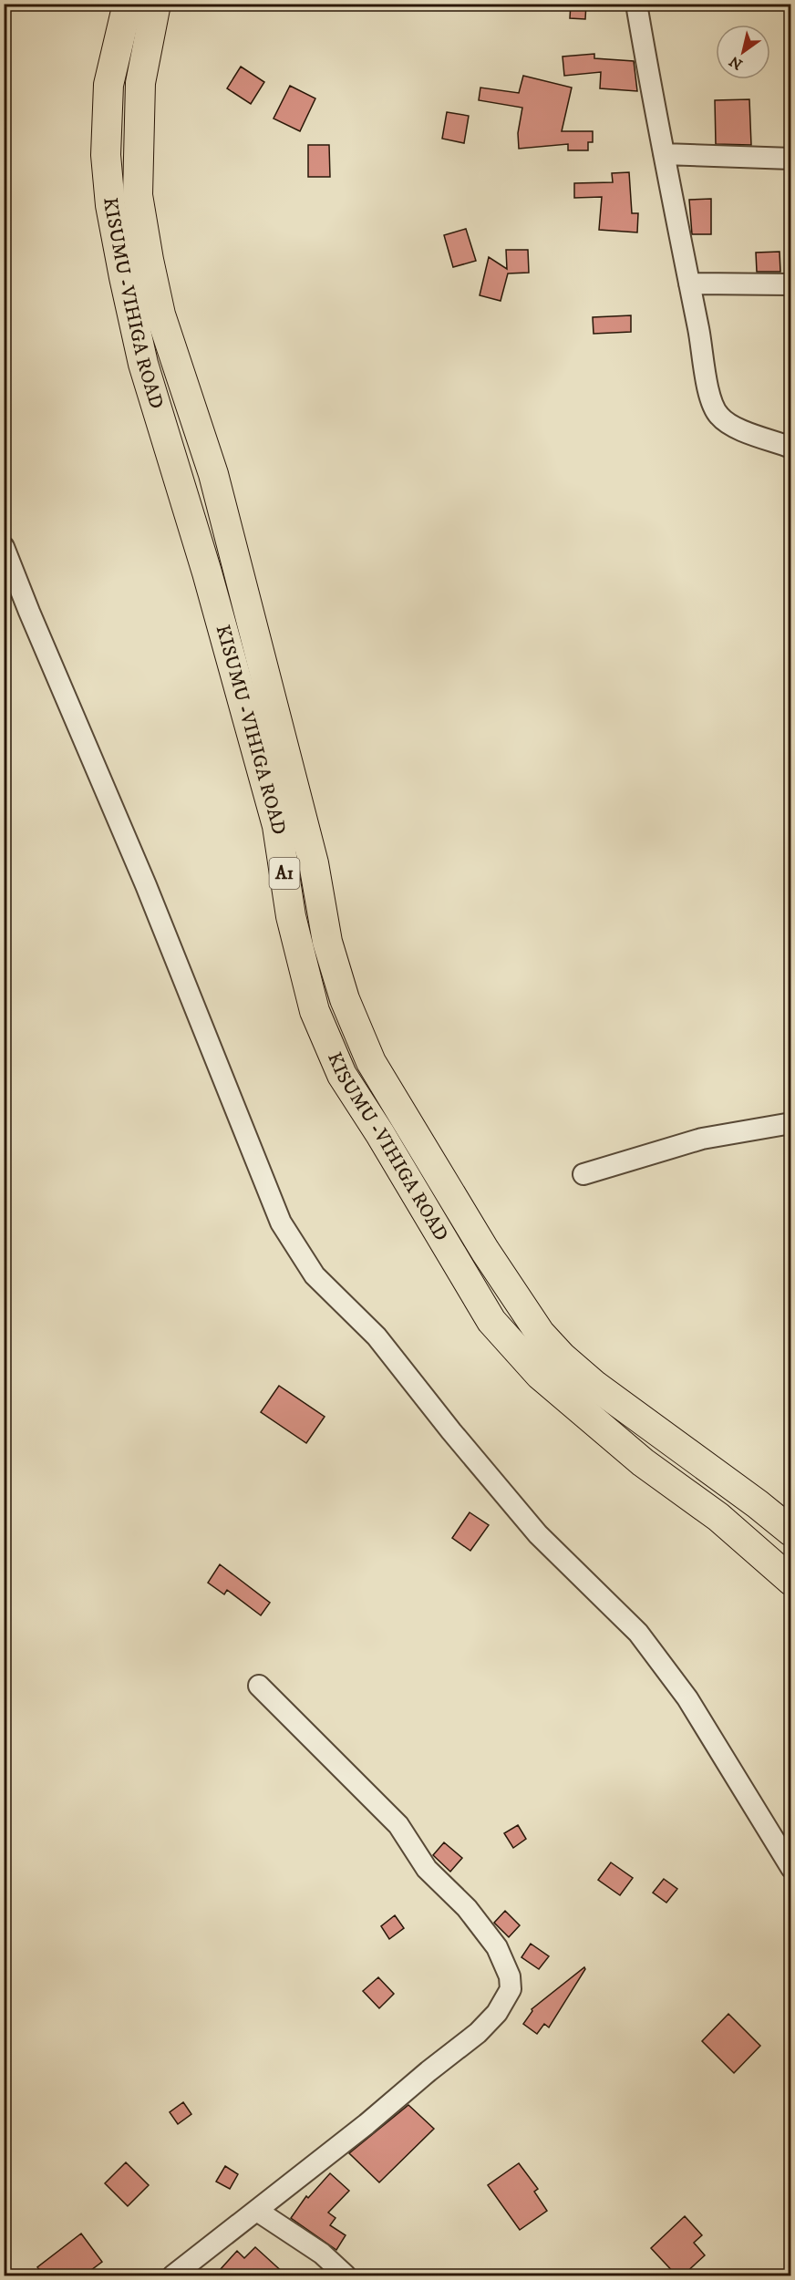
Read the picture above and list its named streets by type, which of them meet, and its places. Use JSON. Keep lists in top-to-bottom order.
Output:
{
  "streets": {
    "highway": ["KISUMU -VIHIGA ROAD", "A1"]
  },
  "north": "bottom left"
}
